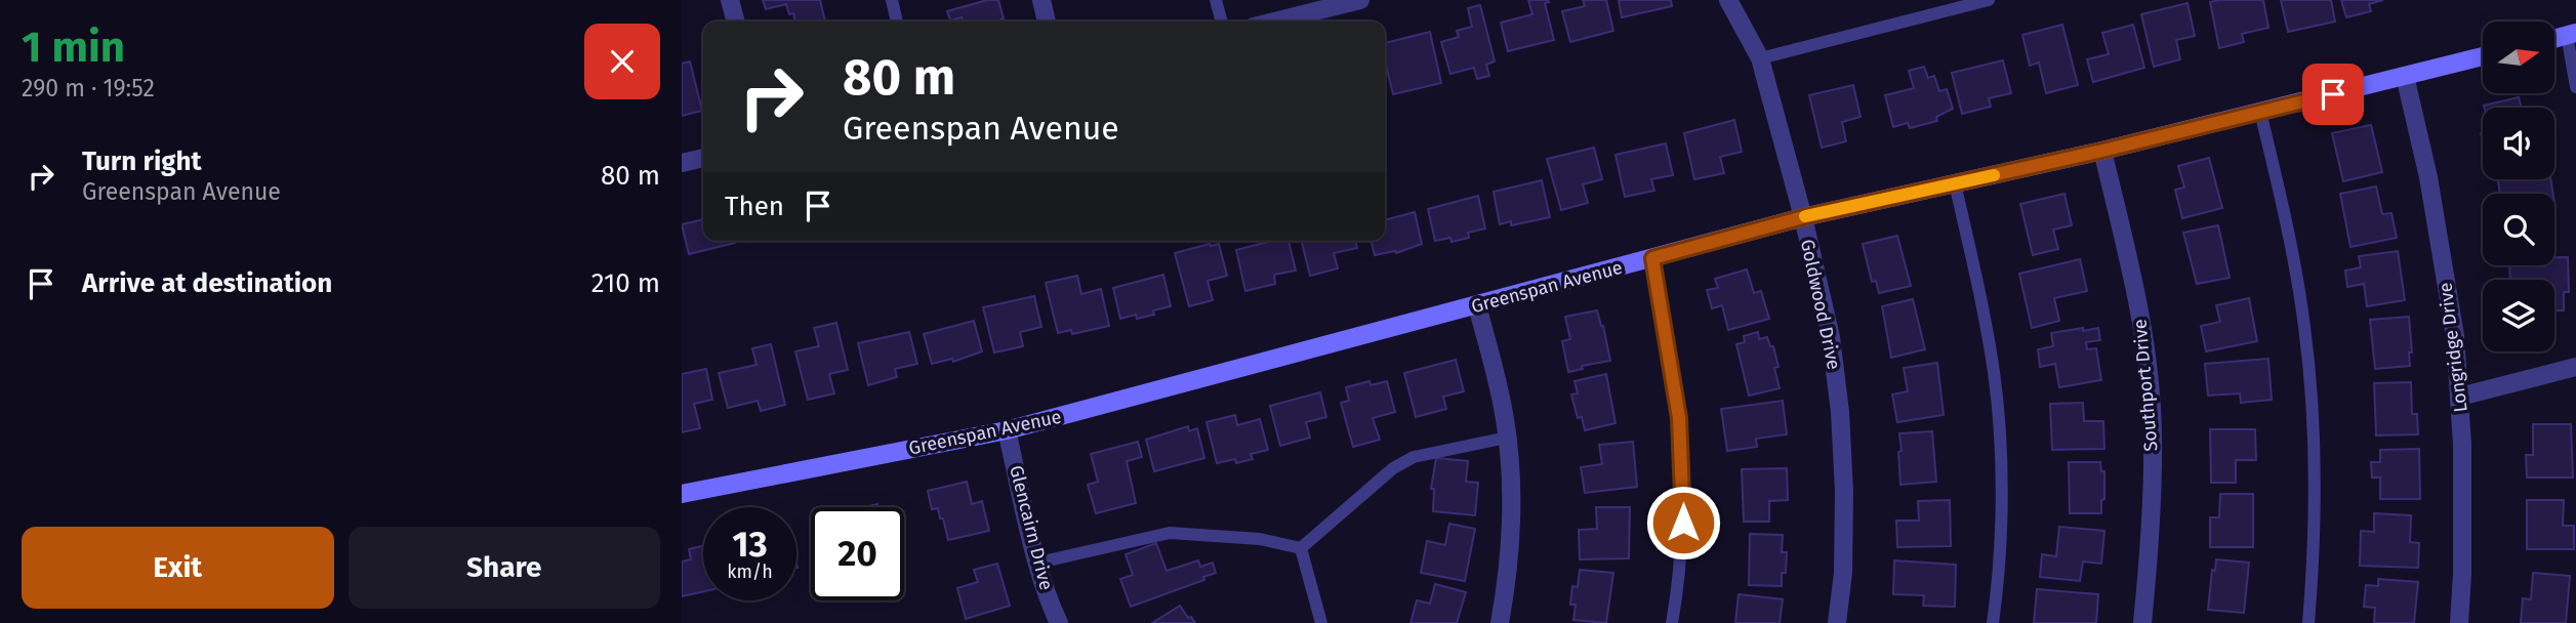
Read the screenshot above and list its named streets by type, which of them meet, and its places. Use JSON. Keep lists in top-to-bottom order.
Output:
{
  "streets": {
    "street": [
      "Greenspan Avenue",
      "Goldwood Drive",
      "Longridge Drive",
      "Southport Drive",
      "Glencairn Drive"
    ]
  },
  "crossings": [
    ["Greenspan Avenue", "Goldwood Drive"],
    ["Greenspan Avenue", "Longridge Drive"],
    ["Greenspan Avenue", "Southport Drive"],
    ["Greenspan Avenue", "Glencairn Drive"]
  ],
  "north": "right",
  "page": {
    "heading": ["1 min", "290 m · 19:52"],
    "turn": ["80 m", "Greenspan Avenue"],
    "list": [
      {
        "name": "Turn right",
        "note": "Greenspan Avenue",
        "value": "80 m"
      },
      {
        "name": "Arrive at destination",
        "value": "210 m"
      }
    ],
    "then": "Then",
    "speed": "13 km/h",
    "limit": "20",
    "buttons": ["Exit", "Share"]
  }
}
